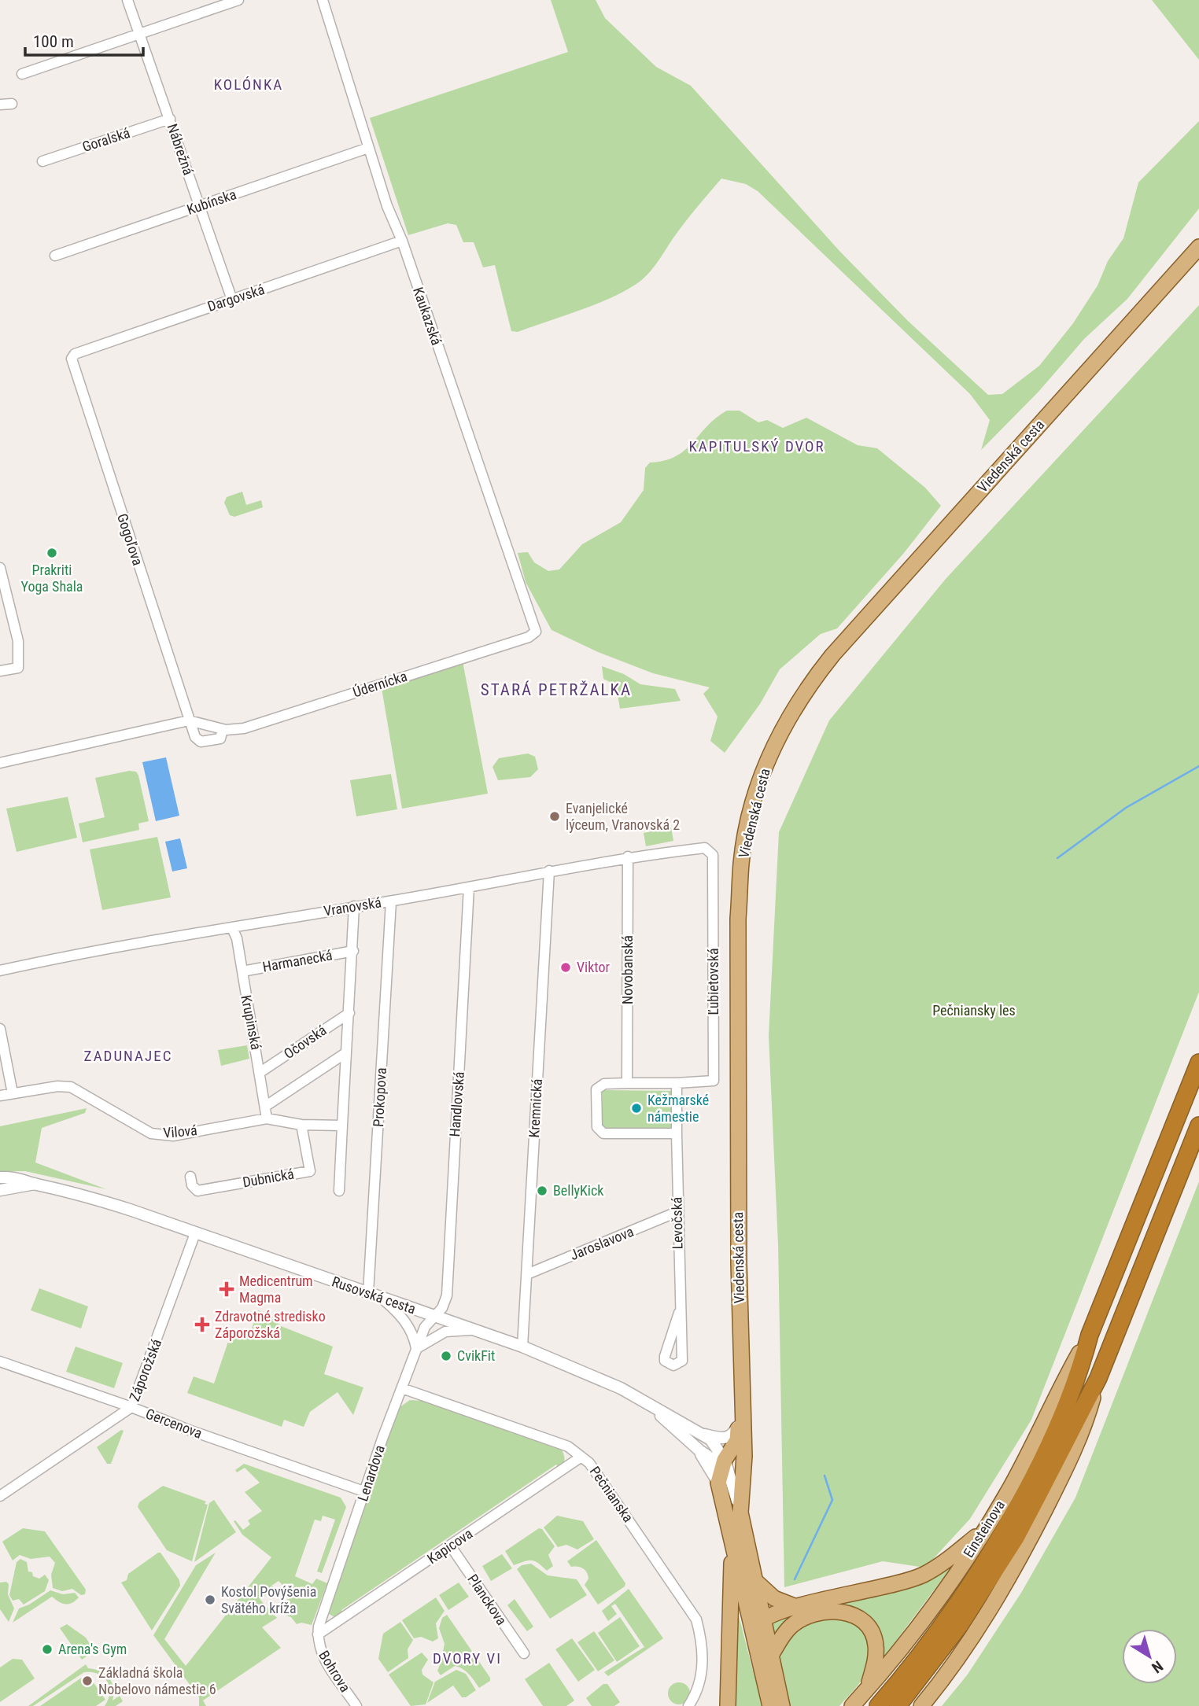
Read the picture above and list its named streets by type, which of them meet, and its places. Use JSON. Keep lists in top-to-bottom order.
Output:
{
  "streets": {
    "main road": ["Viedenská cesta", "Einsteinova"],
    "street": [
      "Goralská",
      "Nábrežná",
      "Kubínska",
      "Dargovská",
      "Kaukazská",
      "Gogoľova",
      "Údernícka",
      "Vranovská",
      "Harmanecká",
      "Novobanská",
      "Ľubietovská",
      "Krupinská",
      "Očovská",
      "Prokopova",
      "Handlovská",
      "Kremnická",
      "Vilová",
      "Dubnická",
      "Levočská",
      "Jaroslavova",
      "Rusovská cesta",
      "Záporožská",
      "Gercenova",
      "Lenardova",
      "Pečnianska",
      "Kapicova",
      "Planckova",
      "Bohrova"
    ]
  },
  "crossings": [
    ["Goralská", "Nábrežná"],
    ["Nábrežná", "Kubínska"],
    ["Nábrežná", "Dargovská"],
    ["Kubínska", "Kaukazská"],
    ["Dargovská", "Kaukazská"],
    ["Dargovská", "Gogoľova"],
    ["Kaukazská", "Údernícka"],
    ["Viedenská cesta", "Rusovská cesta"],
    ["Gogoľova", "Údernícka"],
    ["Vranovská", "Novobanská"],
    ["Vranovská", "Ľubietovská"],
    ["Vranovská", "Krupinská"],
    ["Vranovská", "Očovská"],
    ["Vranovská", "Prokopova"],
    ["Vranovská", "Handlovská"],
    ["Vranovská", "Kremnická"],
    ["Harmanecká", "Krupinská"],
    ["Harmanecká", "Očovská"],
    ["Krupinská", "Očovská"],
    ["Krupinská", "Vilová"],
    ["Očovská", "Vilová"],
    ["Prokopova", "Rusovská cesta"],
    ["Handlovská", "Rusovská cesta"],
    ["Handlovská", "Lenardova"],
    ["Kremnická", "Jaroslavova"],
    ["Kremnická", "Rusovská cesta"],
    ["Vilová", "Dubnická"],
    ["Levočská", "Jaroslavova"],
    ["Rusovská cesta", "Záporožská"],
    ["Rusovská cesta", "Lenardova"],
    ["Záporožská", "Gercenova"],
    ["Gercenova", "Lenardova"],
    ["Lenardova", "Pečnianska"],
    ["Lenardova", "Kapicova"],
    ["Lenardova", "Bohrova"],
    ["Pečnianska", "Kapicova"],
    ["Kapicova", "Planckova"],
    ["Kapicova", "Bohrova"]
  ],
  "districts": [
    "KOLÓNKA",
    "KAPITULSKÝ DVOR",
    "STARÁ PETRŽALKA",
    "ZADUNAJEC",
    "DVORY VI"
  ],
  "parks": ["Pečniansky les"],
  "places": {
    "other": [
      "Prakriti Yoga Shala",
      "Evanjelické lýceum, Vranovská 2",
      "Viktor",
      "Kežmarské námestie",
      "BellyKick",
      "CvikFit",
      "Kostol Povýšenia Svätého kríža",
      "Arena's Gym",
      "Základná škola Nobelovo námestie 6"
    ],
    "health": ["Medicentrum Magma", "Zdravotné stredisko Záporožská"]
  },
  "scale_bar": "100 m",
  "north": "bottom right"
}
